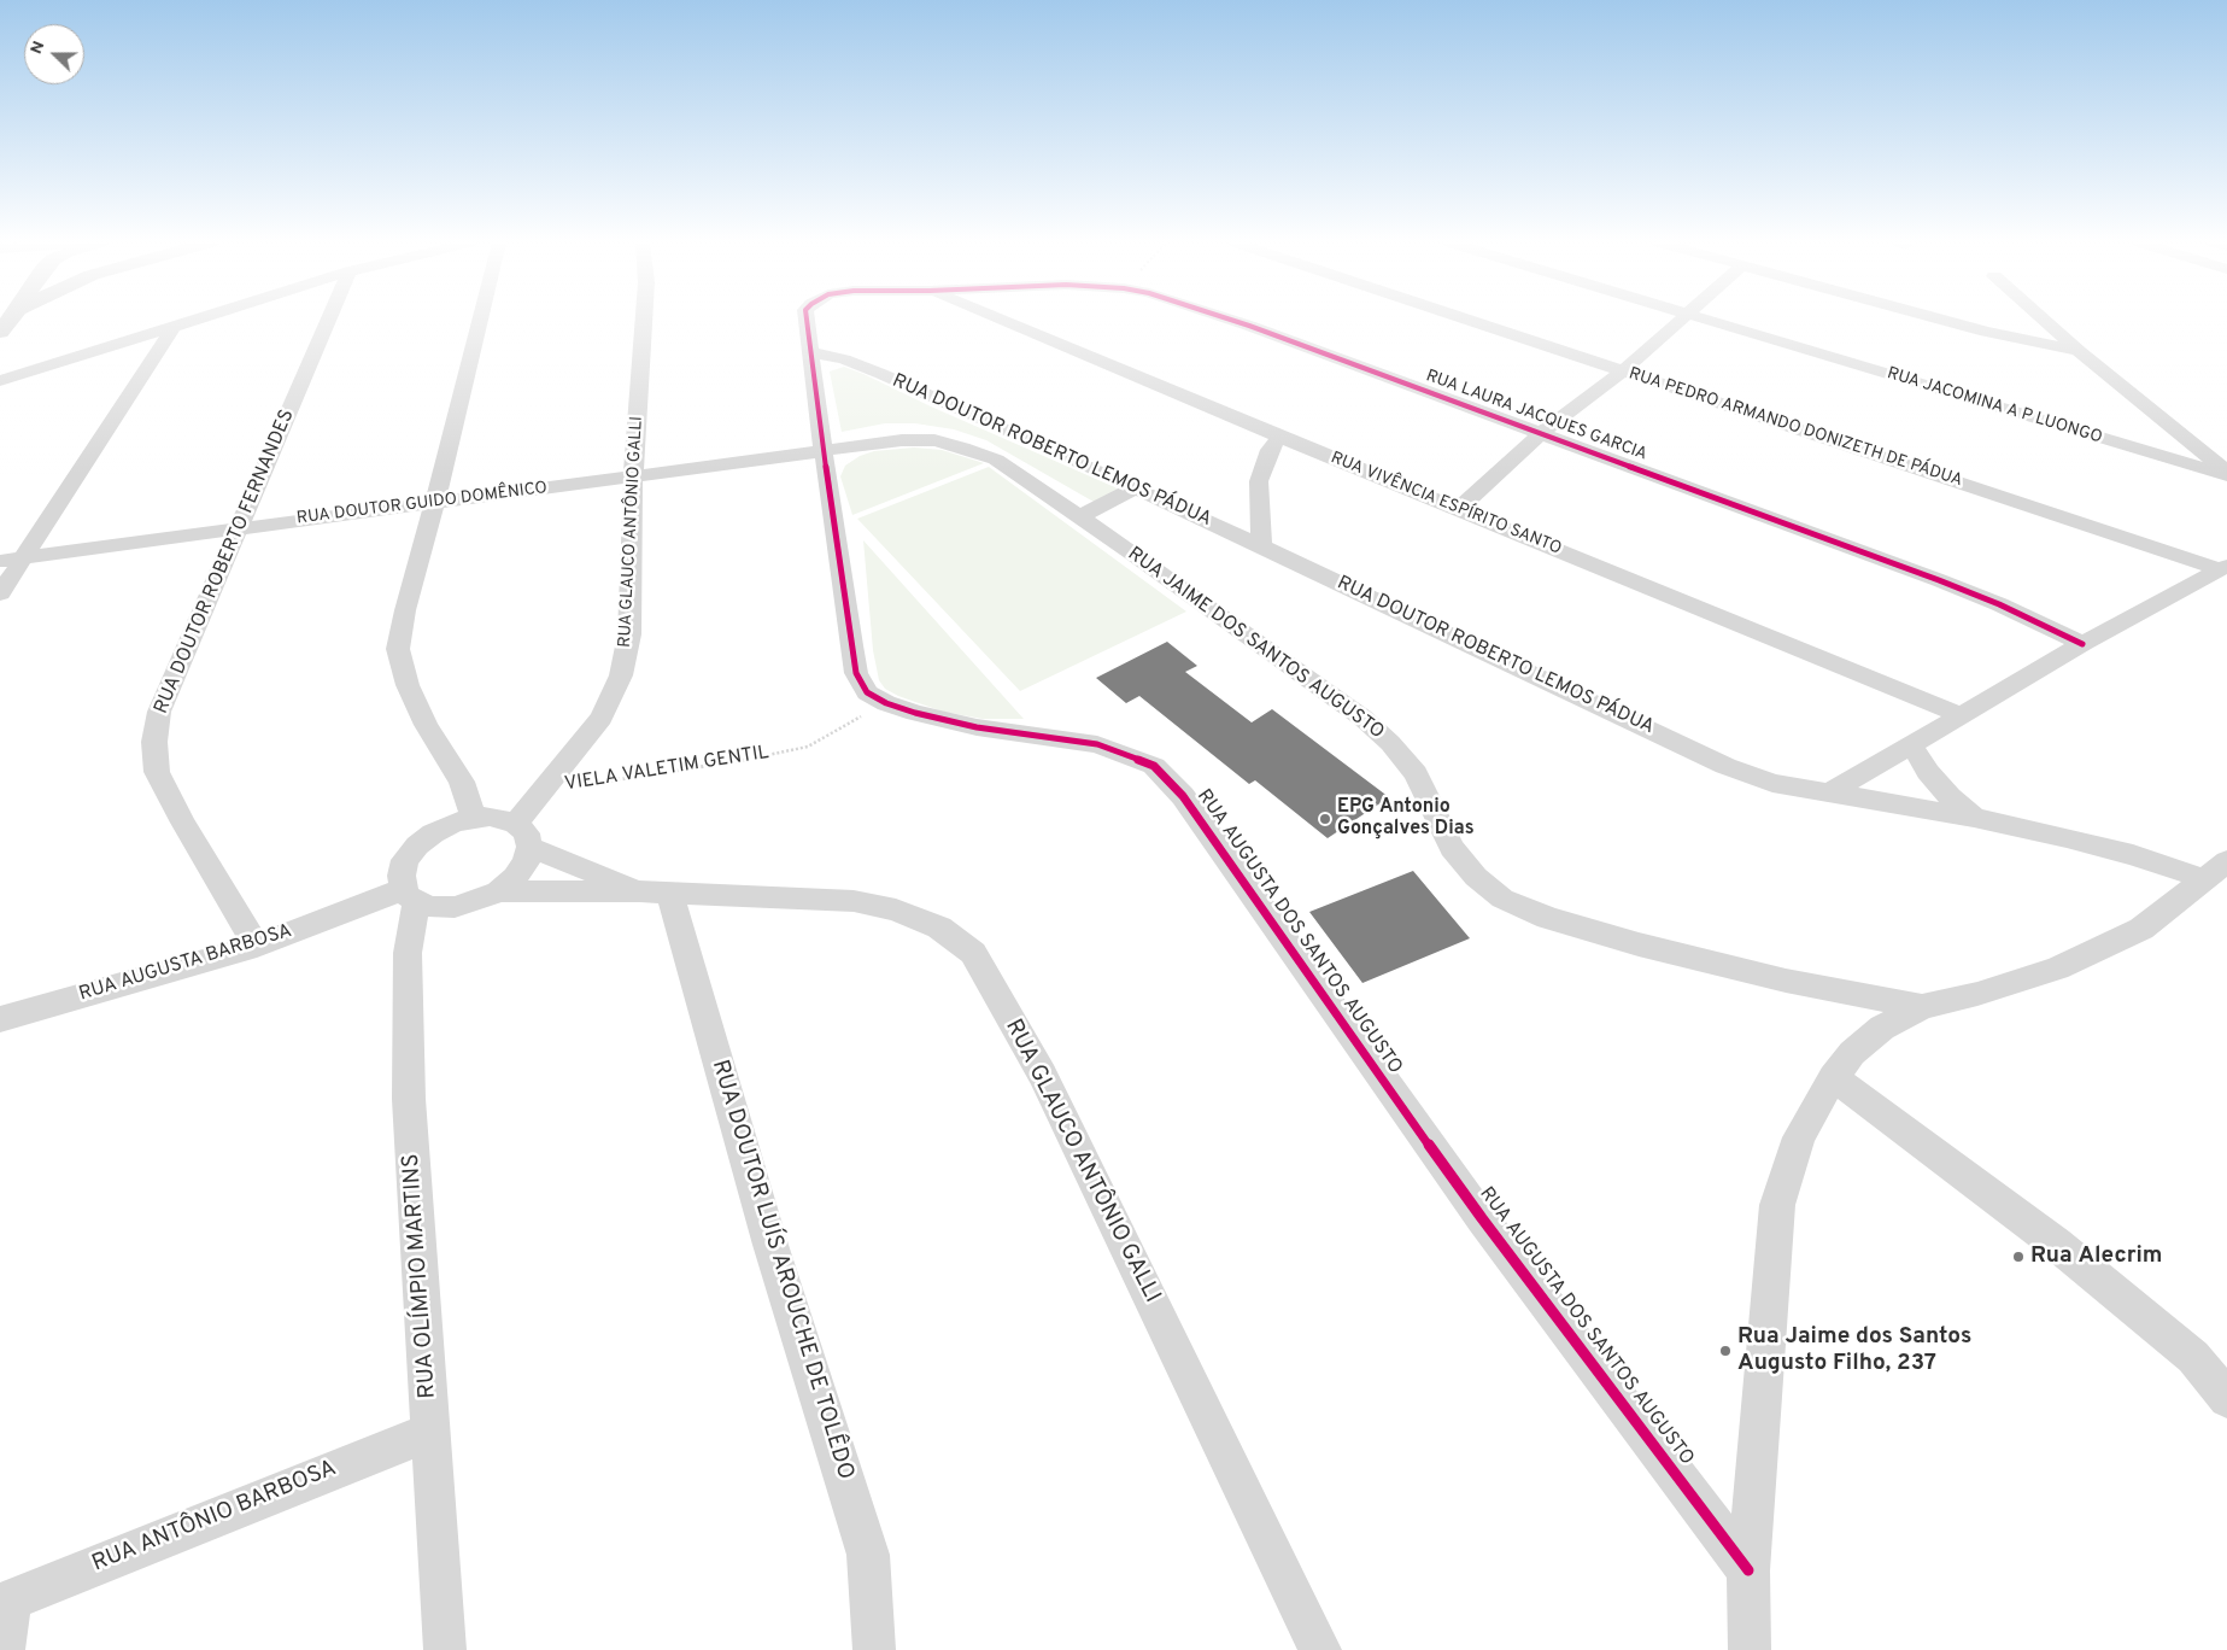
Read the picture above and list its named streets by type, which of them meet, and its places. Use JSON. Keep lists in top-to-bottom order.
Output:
{
  "streets": {
    "street": [
      "RUA JACOMINA A P LUONGO",
      "RUA LAURA JACQUES GARCIA",
      "RUA PEDRO ARMANDO DONIZETH DE PÁDUA",
      "RUA DOUTOR ROBERTO LEMOS PÁDUA",
      "RUA DOUTOR GUIDO DOMÊNICO",
      "RUA VIVÊNCIA ESPÍRITO SANTO",
      "RUA GLAUCO ANTÔNIO GALLI",
      "RUA DOUTOR ROBERTO FERNANDES",
      "RUA JAIME DOS SANTOS AUGUSTO",
      "RUA AUGUSTA DOS SANTOS AUGUSTO",
      "RUA AUGUSTA BARBOSA",
      "RUA DOUTOR LUÍS AROUCHE DE TOLÊDO",
      "RUA OLÍMPIO MARTINS",
      "RUA ANTÔNIO BARBOSA"
    ],
    "path": ["VIELA VALETIM GENTIL"]
  },
  "crossings": [
    ["RUA DOUTOR ROBERTO LEMOS PÁDUA", "RUA AUGUSTA DOS SANTOS AUGUSTO"],
    ["RUA DOUTOR GUIDO DOMÊNICO", "RUA GLAUCO ANTÔNIO GALLI"],
    ["RUA DOUTOR GUIDO DOMÊNICO", "RUA DOUTOR ROBERTO FERNANDES"],
    ["RUA DOUTOR GUIDO DOMÊNICO", "RUA JAIME DOS SANTOS AUGUSTO"],
    ["RUA DOUTOR GUIDO DOMÊNICO", "RUA AUGUSTA DOS SANTOS AUGUSTO"],
    ["RUA GLAUCO ANTÔNIO GALLI", "VIELA VALETIM GENTIL"],
    ["RUA GLAUCO ANTÔNIO GALLI", "RUA AUGUSTA BARBOSA"],
    ["RUA GLAUCO ANTÔNIO GALLI", "RUA DOUTOR LUÍS AROUCHE DE TOLÊDO"],
    ["RUA GLAUCO ANTÔNIO GALLI", "RUA OLÍMPIO MARTINS"],
    ["RUA DOUTOR ROBERTO FERNANDES", "RUA AUGUSTA BARBOSA"],
    ["RUA JAIME DOS SANTOS AUGUSTO", "RUA AUGUSTA DOS SANTOS AUGUSTO"],
    ["VIELA VALETIM GENTIL", "RUA AUGUSTA DOS SANTOS AUGUSTO"],
    ["RUA AUGUSTA BARBOSA", "RUA OLÍMPIO MARTINS"],
    ["RUA OLÍMPIO MARTINS", "RUA ANTÔNIO BARBOSA"]
  ],
  "places": ["EPG Antonio Gonçalves Dias", "Rua Alecrim", "Rua Jaime dos Santos Augusto Filho, 237"],
  "north": "left"
}
